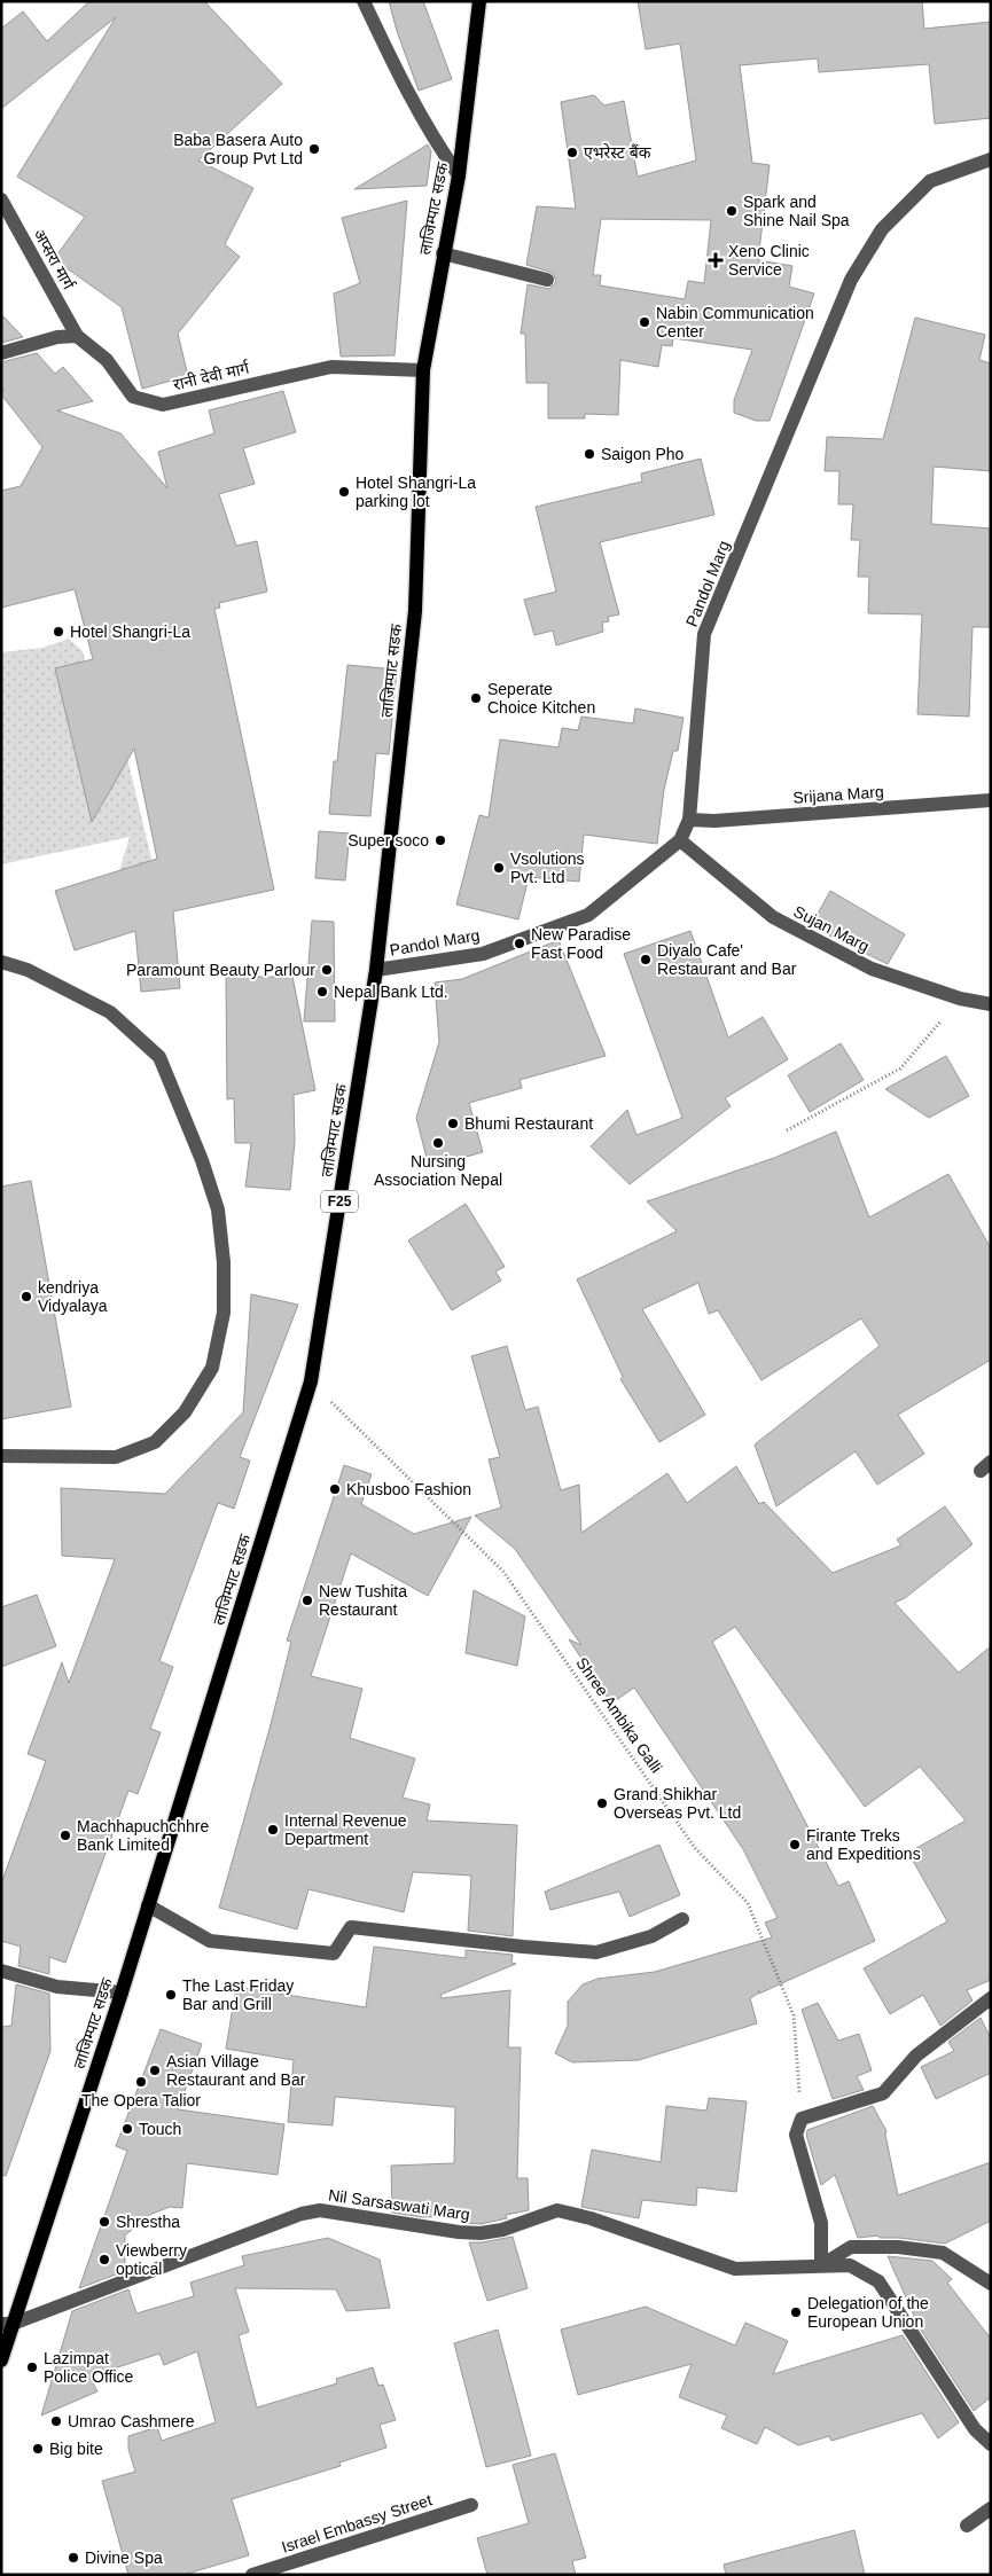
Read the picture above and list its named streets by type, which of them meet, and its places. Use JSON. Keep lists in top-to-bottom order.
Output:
{
  "streets": {
    "main road": ["लाजिम्पाट सडक", "F25"],
    "street": [
      "अप्सरा मार्ग",
      "रानी देवी मार्ग",
      "Pandol Marg",
      "Srijana Marg",
      "Sujan Marg",
      "Nil Sarsaswati Marg",
      "Israel Embassy Street"
    ],
    "path": ["Shree Ambika Galli"]
  },
  "crossings": [
    ["लाजिम्पाट सडक", "रानी देवी मार्ग"],
    ["लाजिम्पाट सडक", "Pandol Marg"],
    ["लाजिम्पाट सडक", "Shree Ambika Galli"],
    ["लाजिम्पाट सडक", "Nil Sarsaswati Marg"],
    ["अप्सरा मार्ग", "रानी देवी मार्ग"],
    ["Pandol Marg", "Srijana Marg"],
    ["Pandol Marg", "Sujan Marg"]
  ],
  "places": {
    "other": [
      "Baba Basera Auto Group Pvt Ltd",
      "एभरेस्ट बैंक",
      "Spark and Shine Nail Spa",
      "Nabin Communication Center",
      "Saigon Pho",
      "Hotel Shangri-La parking lot",
      "Hotel Shangri-La",
      "Seperate Choice Kitchen",
      "Super soco",
      "Vsolutions Pvt. Ltd",
      "New Paradise Fast Food",
      "Diyalo Cafe' Restaurant and Bar",
      "Paramount Beauty Parlour",
      "Nepal Bank Ltd.",
      "Bhumi Restaurant",
      "Nursing Association Nepal",
      "kendriya Vidyalaya",
      "Khusboo Fashion",
      "New Tushita Restaurant",
      "Grand Shikhar Overseas Pvt. Ltd",
      "Internal Revenue Department",
      "Machhapuchchhre Bank Limited",
      "Firante Treks and Expeditions",
      "The Last Friday Bar and Grill",
      "Asian Village Restaurant and Bar",
      "The Opera Talior",
      "Touch",
      "Shrestha",
      "Viewberry optical",
      "Delegation of the European Union",
      "Lazimpat Police Office",
      "Umrao Cashmere",
      "Big bite",
      "Divine Spa"
    ],
    "health": ["Xeno Clinic Service"]
  }
}
